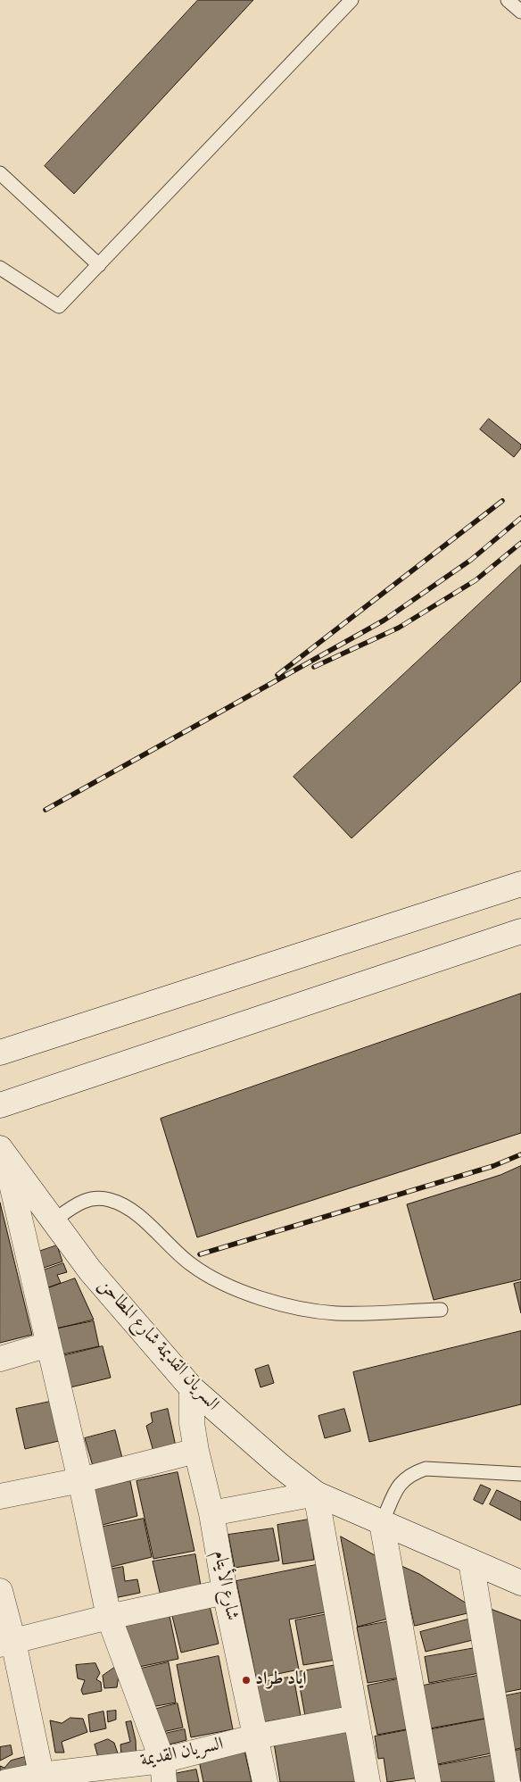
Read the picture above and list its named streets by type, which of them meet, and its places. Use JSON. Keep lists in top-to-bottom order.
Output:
{
  "streets": {
    "street": ["السريان القديمة شارع المطاحن", "شارع الأيتام", "السريان القديمة"]
  },
  "crossings": [
    ["السريان القديمة شارع المطاحن", "شارع الأيتام"],
    ["شارع الأيتام", "السريان القديمة"]
  ],
  "places": ["اياد طراد"]
}
